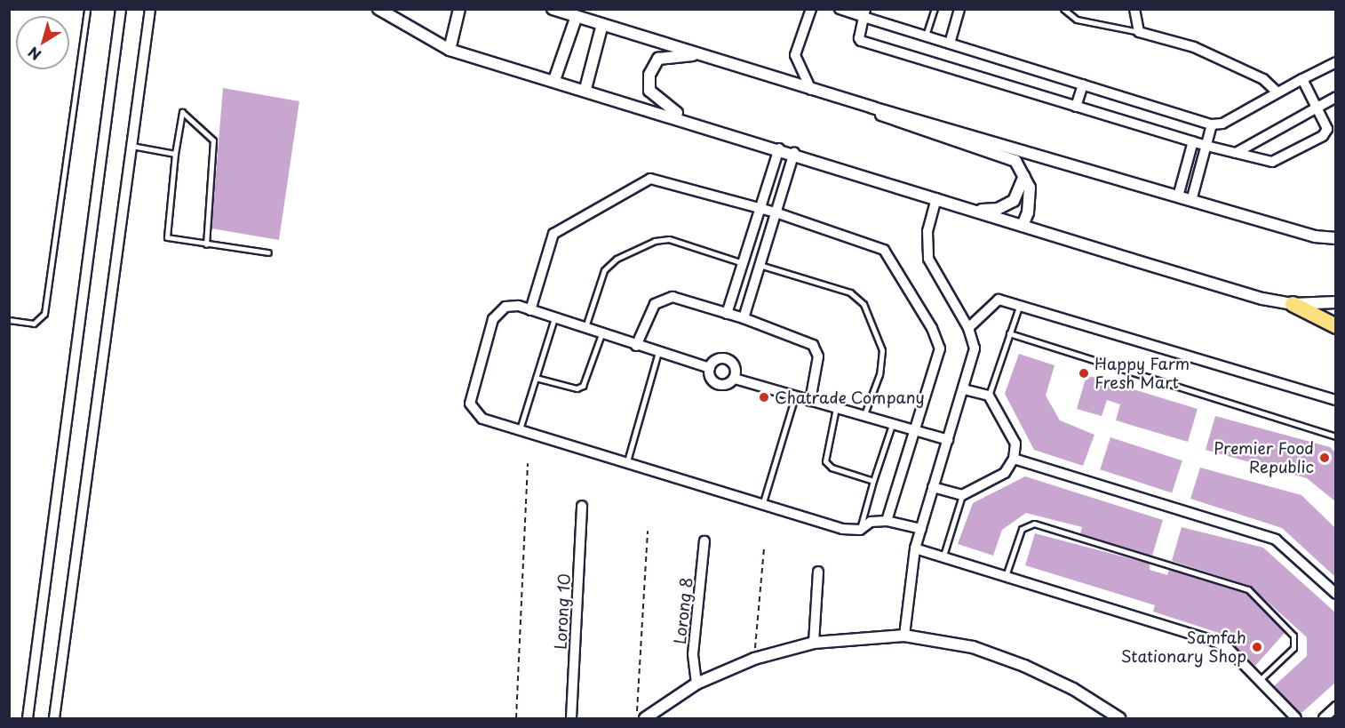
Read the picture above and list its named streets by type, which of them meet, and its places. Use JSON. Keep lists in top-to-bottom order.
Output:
{
  "streets": {
    "street": ["Lorong 8", "Lorong 10"]
  },
  "places": [
    "Happy Farm Fresh Mart",
    "Chatrade Company",
    "Premier Food Republic",
    "Samfah Stationary Shop"
  ],
  "north": "bottom left"
}
